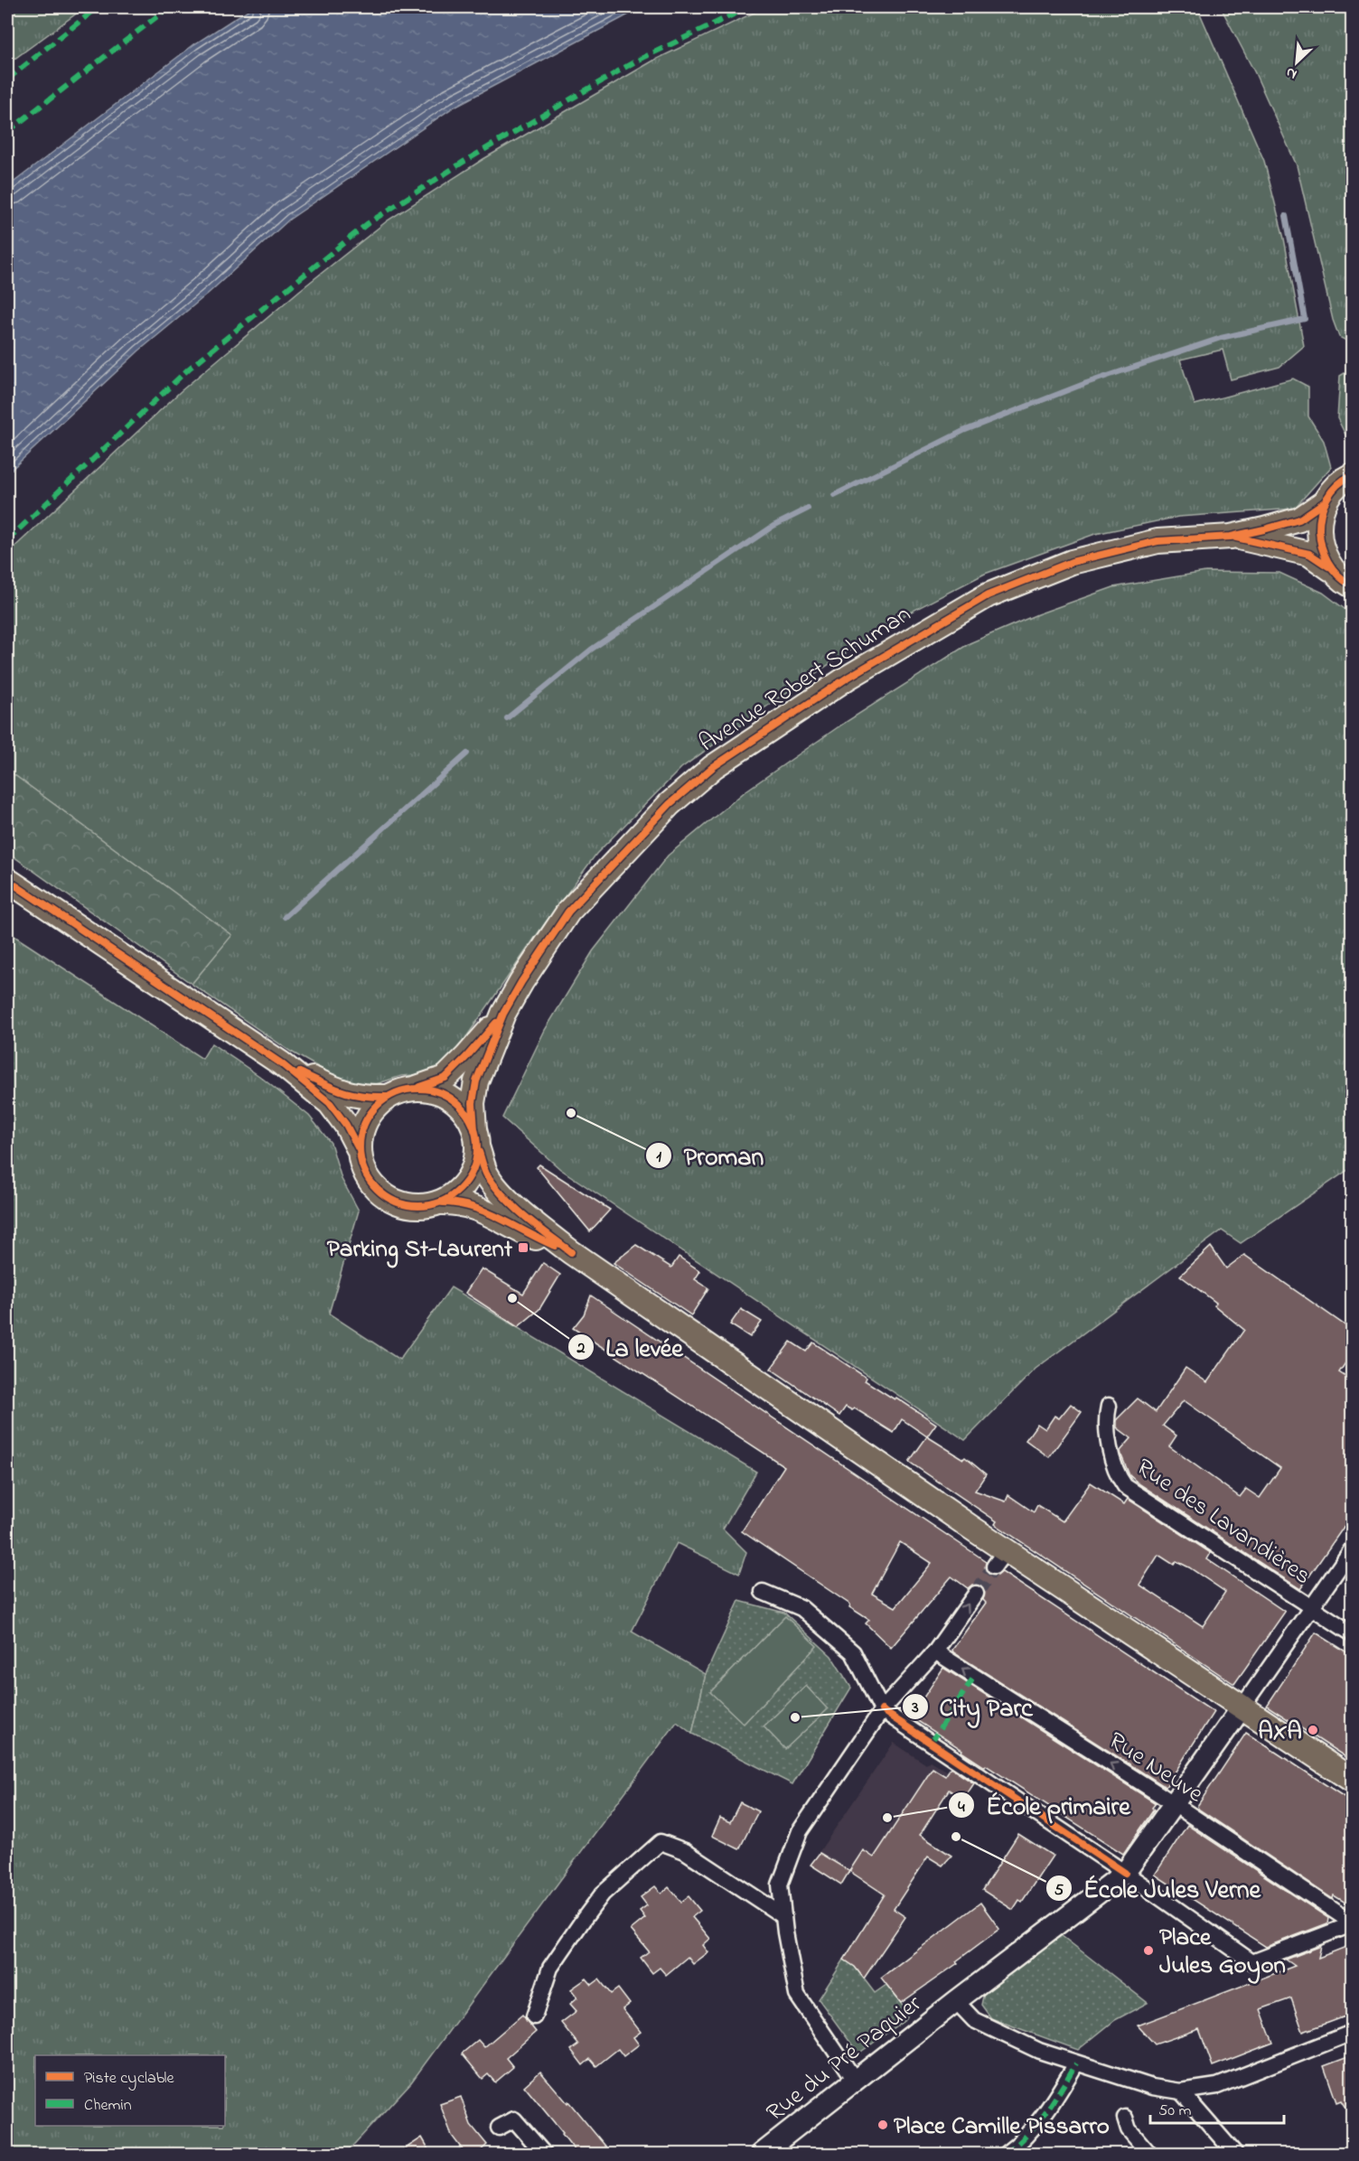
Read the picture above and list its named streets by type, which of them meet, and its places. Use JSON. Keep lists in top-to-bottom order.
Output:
{
  "streets": {
    "main road": ["Avenue Robert Schuman"],
    "street": ["Rue des Lavandières", "Rue Neuve", "Rue du Pré Paquier"]
  },
  "places": {
    "other": [
      "Proman",
      "La levée",
      "City Parc",
      "AXA",
      "École primaire",
      "École Jules Verne",
      "Place Jules Goyon",
      "Place Camille Pissarro"
    ],
    "transit": ["Parking St-Laurent"]
  },
  "legend": ["Piste cyclable", "Chemin"],
  "scale_bar": "50 m",
  "north": "bottom left"
}
